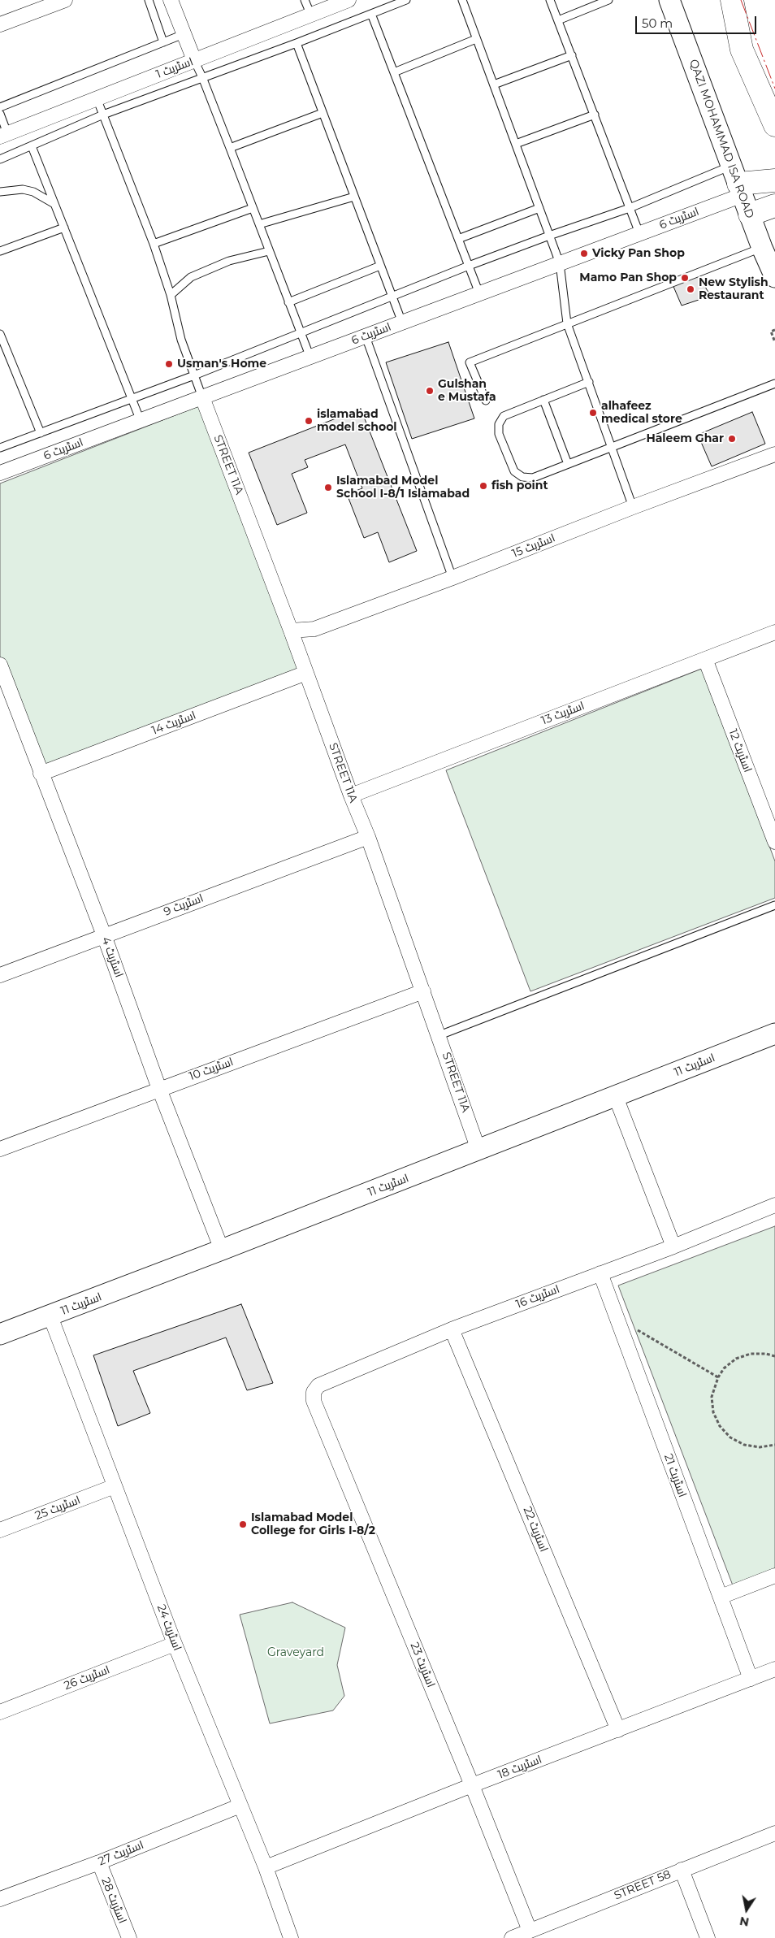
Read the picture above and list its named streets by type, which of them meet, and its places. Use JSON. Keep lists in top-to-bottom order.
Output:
{
  "streets": {
    "street": [
      "اسٹریٹ 1",
      "QAZI MOHAMMAD ISA ROAD",
      "اسٹریٹ 6",
      "STREET 11A",
      "اسٹریٹ 15",
      "اسٹریٹ 13",
      "اسٹریٹ 14",
      "اسٹریٹ 12",
      "اسٹریٹ 9",
      "اسٹریٹ 4",
      "اسٹریٹ 11",
      "اسٹریٹ 10",
      "اسٹریٹ 16",
      "اسٹریٹ 21",
      "اسٹریٹ 25",
      "اسٹریٹ 22",
      "اسٹریٹ 24",
      "اسٹریٹ 23",
      "اسٹریٹ 26",
      "اسٹریٹ 18",
      "اسٹریٹ 27",
      "STREET 58",
      "اسٹریٹ 28"
    ]
  },
  "crossings": [
    ["QAZI MOHAMMAD ISA ROAD", "اسٹریٹ 6"],
    ["اسٹریٹ 6", "STREET 11A"],
    ["STREET 11A", "اسٹریٹ 15"],
    ["STREET 11A", "اسٹریٹ 13"],
    ["STREET 11A", "اسٹریٹ 14"],
    ["STREET 11A", "اسٹریٹ 9"],
    ["STREET 11A", "اسٹریٹ 11"],
    ["STREET 11A", "اسٹریٹ 10"],
    ["اسٹریٹ 13", "اسٹریٹ 12"],
    ["اسٹریٹ 14", "اسٹریٹ 4"],
    ["اسٹریٹ 9", "اسٹریٹ 4"],
    ["اسٹریٹ 4", "اسٹریٹ 11"],
    ["اسٹریٹ 4", "اسٹریٹ 10"],
    ["اسٹریٹ 11", "اسٹریٹ 24"],
    ["اسٹریٹ 16", "اسٹریٹ 21"],
    ["اسٹریٹ 16", "اسٹریٹ 22"],
    ["اسٹریٹ 16", "اسٹریٹ 23"],
    ["اسٹریٹ 21", "اسٹریٹ 18"],
    ["اسٹریٹ 25", "اسٹریٹ 24"],
    ["اسٹریٹ 22", "اسٹریٹ 18"],
    ["اسٹریٹ 24", "اسٹریٹ 26"],
    ["اسٹریٹ 24", "اسٹریٹ 18"],
    ["اسٹریٹ 24", "اسٹریٹ 27"],
    ["اسٹریٹ 23", "اسٹریٹ 18"],
    ["اسٹریٹ 23", "STREET 58"],
    ["اسٹریٹ 27", "اسٹریٹ 28"]
  ],
  "parks": ["Graveyard"],
  "places": [
    "Vicky Pan Shop",
    "Mamo Pan Shop",
    "New Stylish Restaurant",
    "Usman's Home",
    "Gulshan e Mustafa",
    "alhafeez medical store",
    "islamabad model school",
    "Haleem Ghar",
    "fish point",
    "Islamabad Model School I-8/1 Islamabad",
    "Islamabad Model College for Girls I-8/2"
  ],
  "scale_bar": "50 m",
  "north": "bottom"
}
